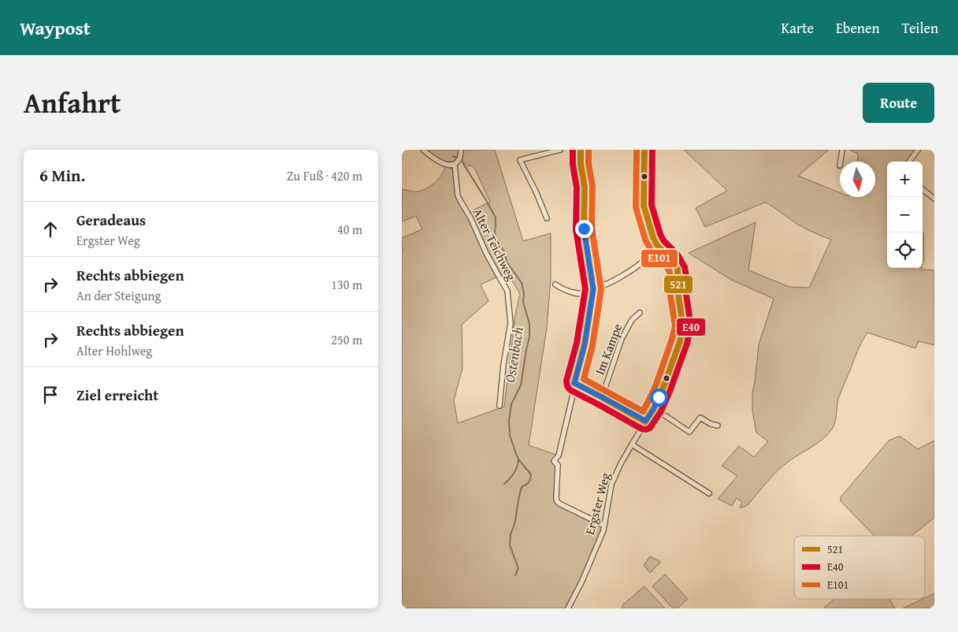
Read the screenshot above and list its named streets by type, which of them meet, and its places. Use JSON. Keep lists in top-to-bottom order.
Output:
{
  "streets": {
    "street": ["Alter Teichweg", "Im Kampe", "Ergster Weg"]
  },
  "water": ["Ostenbach"],
  "lines": ["transit line 521", "transit line E40", "transit line E101"],
  "legend": ["521", "E40", "E101"],
  "north": "bottom",
  "page": {
    "header": "Waypost",
    "nav": ["Karte", "Ebenen", "Teilen"],
    "title": "Anfahrt",
    "buttons": "Route",
    "heading": ["6 Min.", "Zu Fuß · 420 m"],
    "map_buttons": ["+", "−"],
    "list": [
      ["Geradeaus", "Ergster Weg", "40 m"],
      ["Rechts abbiegen", "An der Steigung", "130 m"],
      ["Rechts abbiegen", "Alter Hohlweg", "250 m"],
      "Ziel erreicht"
    ]
  }
}
